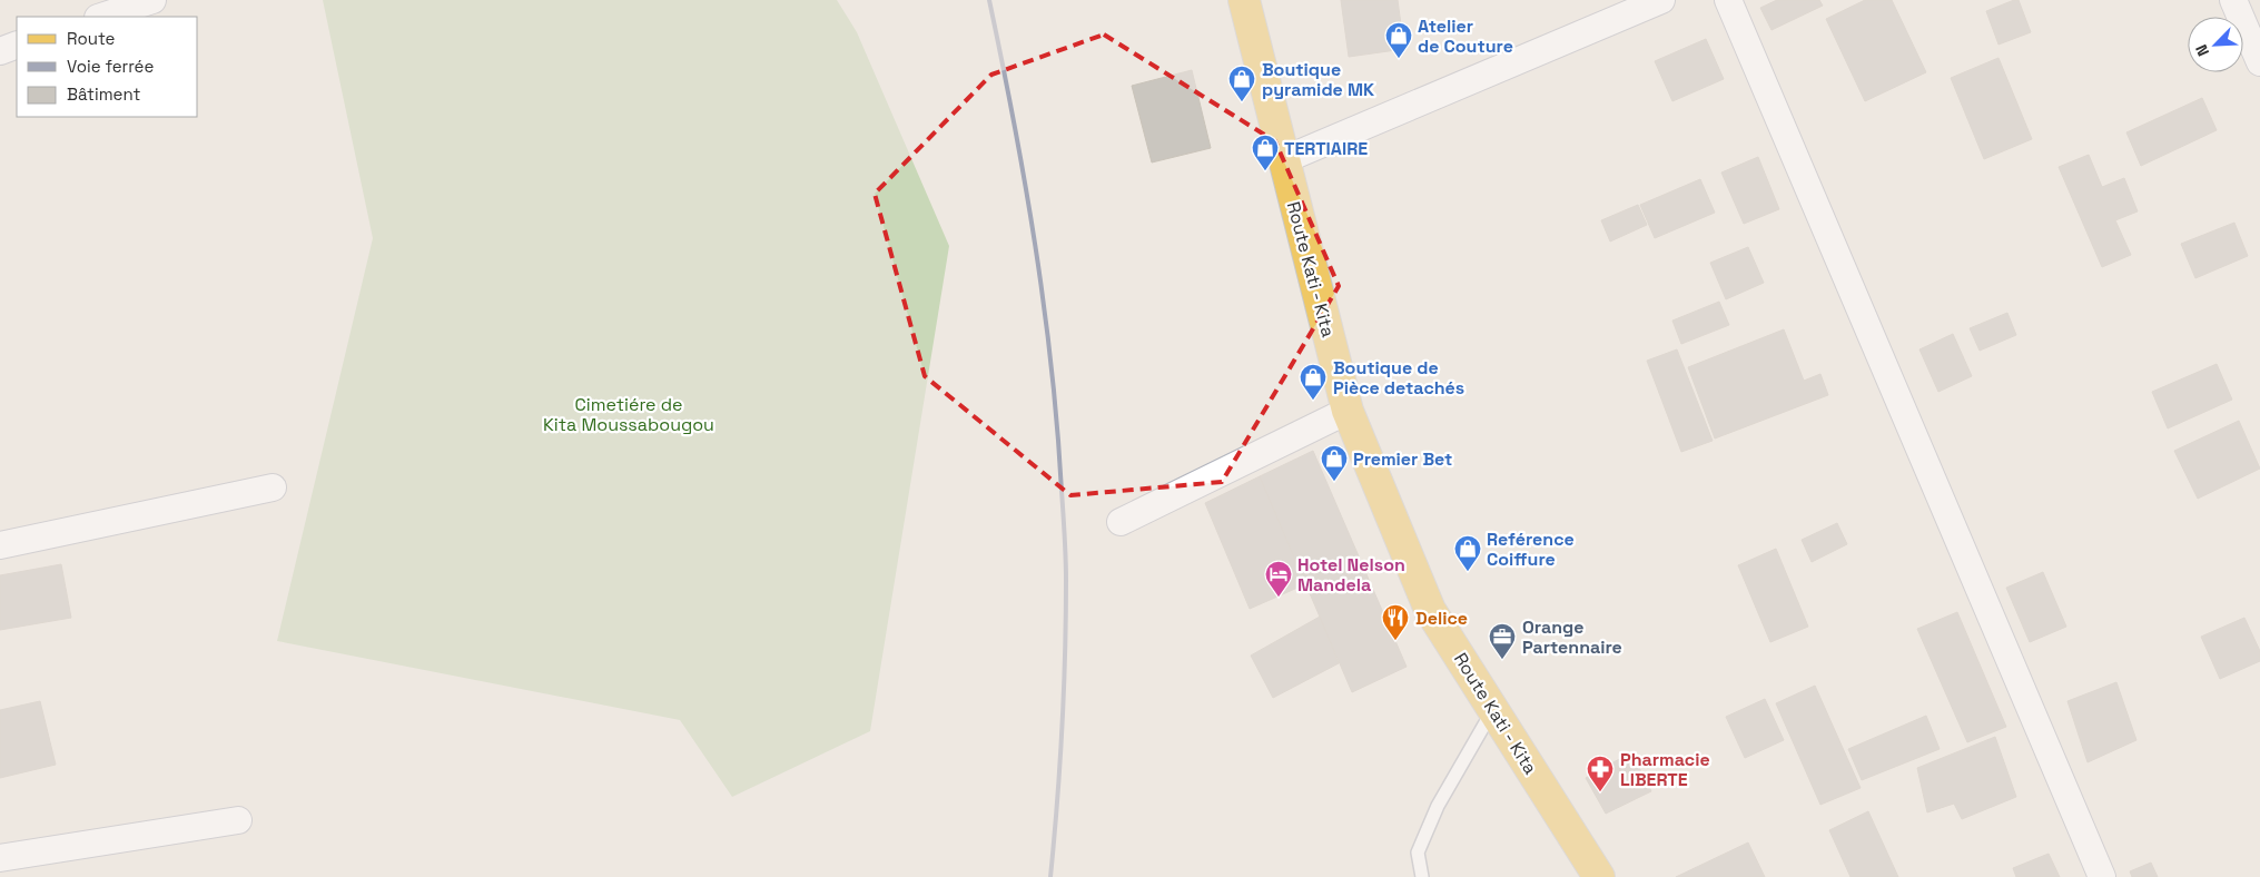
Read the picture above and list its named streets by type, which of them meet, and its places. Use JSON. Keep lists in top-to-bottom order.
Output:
{
  "streets": {
    "main road": ["Route Kati - Kita"]
  },
  "parks": ["Cimetiére de Kita Moussabougou"],
  "places": {
    "shop": [
      "Atelier de Couture",
      "Boutique pyramide MK",
      "TERTIAIRE",
      "Boutique de Pièce detachés",
      "Premier Bet",
      "Reférence Coiffure"
    ],
    "hotel": ["Hotel Nelson Mandela"],
    "restaurant": ["Delice"],
    "office": ["Orange Partennaire"],
    "pharmacy": ["Pharmacie LIBERTE"]
  },
  "legend": ["Route", "Voie ferrée", "Bâtiment"],
  "north": "bottom left"
}
